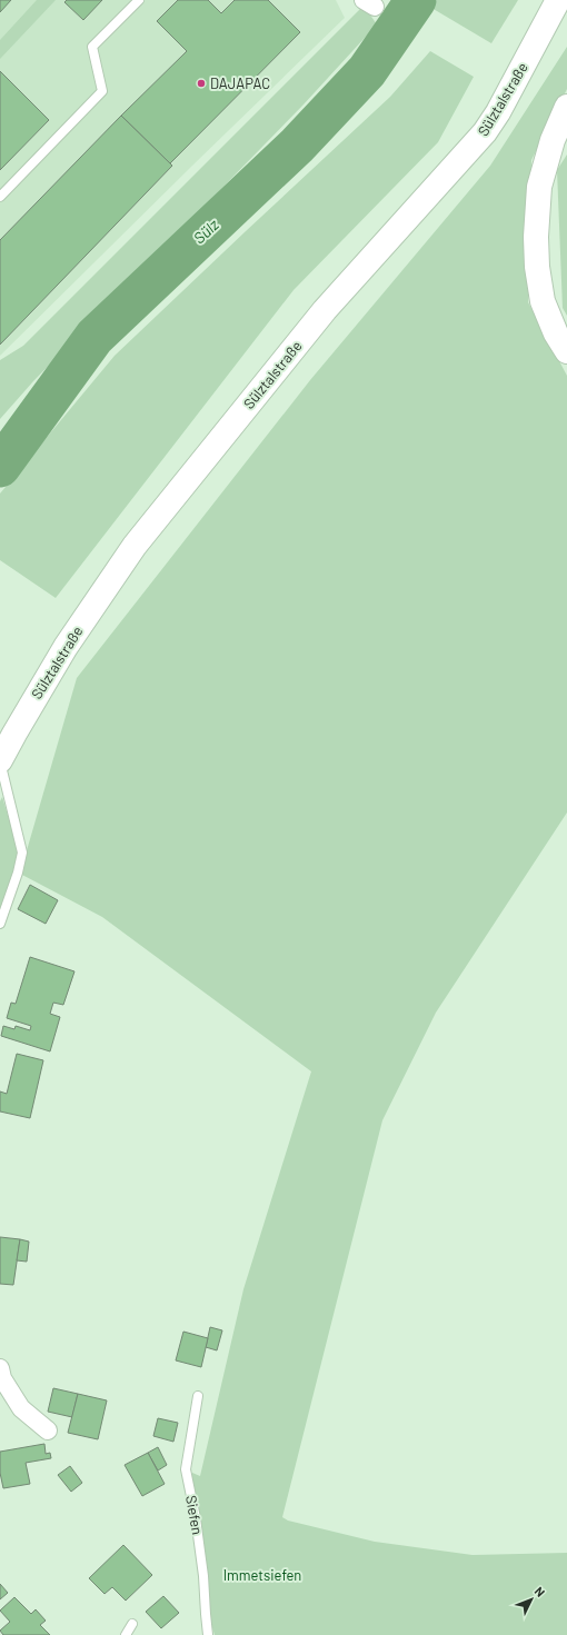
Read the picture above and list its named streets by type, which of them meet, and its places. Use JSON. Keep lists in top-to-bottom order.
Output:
{
  "streets": {
    "main road": ["Sülztalstraße"],
    "lane": ["Siefen"]
  },
  "water": ["Sülz"],
  "parks": ["Immetsiefen"],
  "places": ["DAJAPAC"],
  "north": "top right"
}
